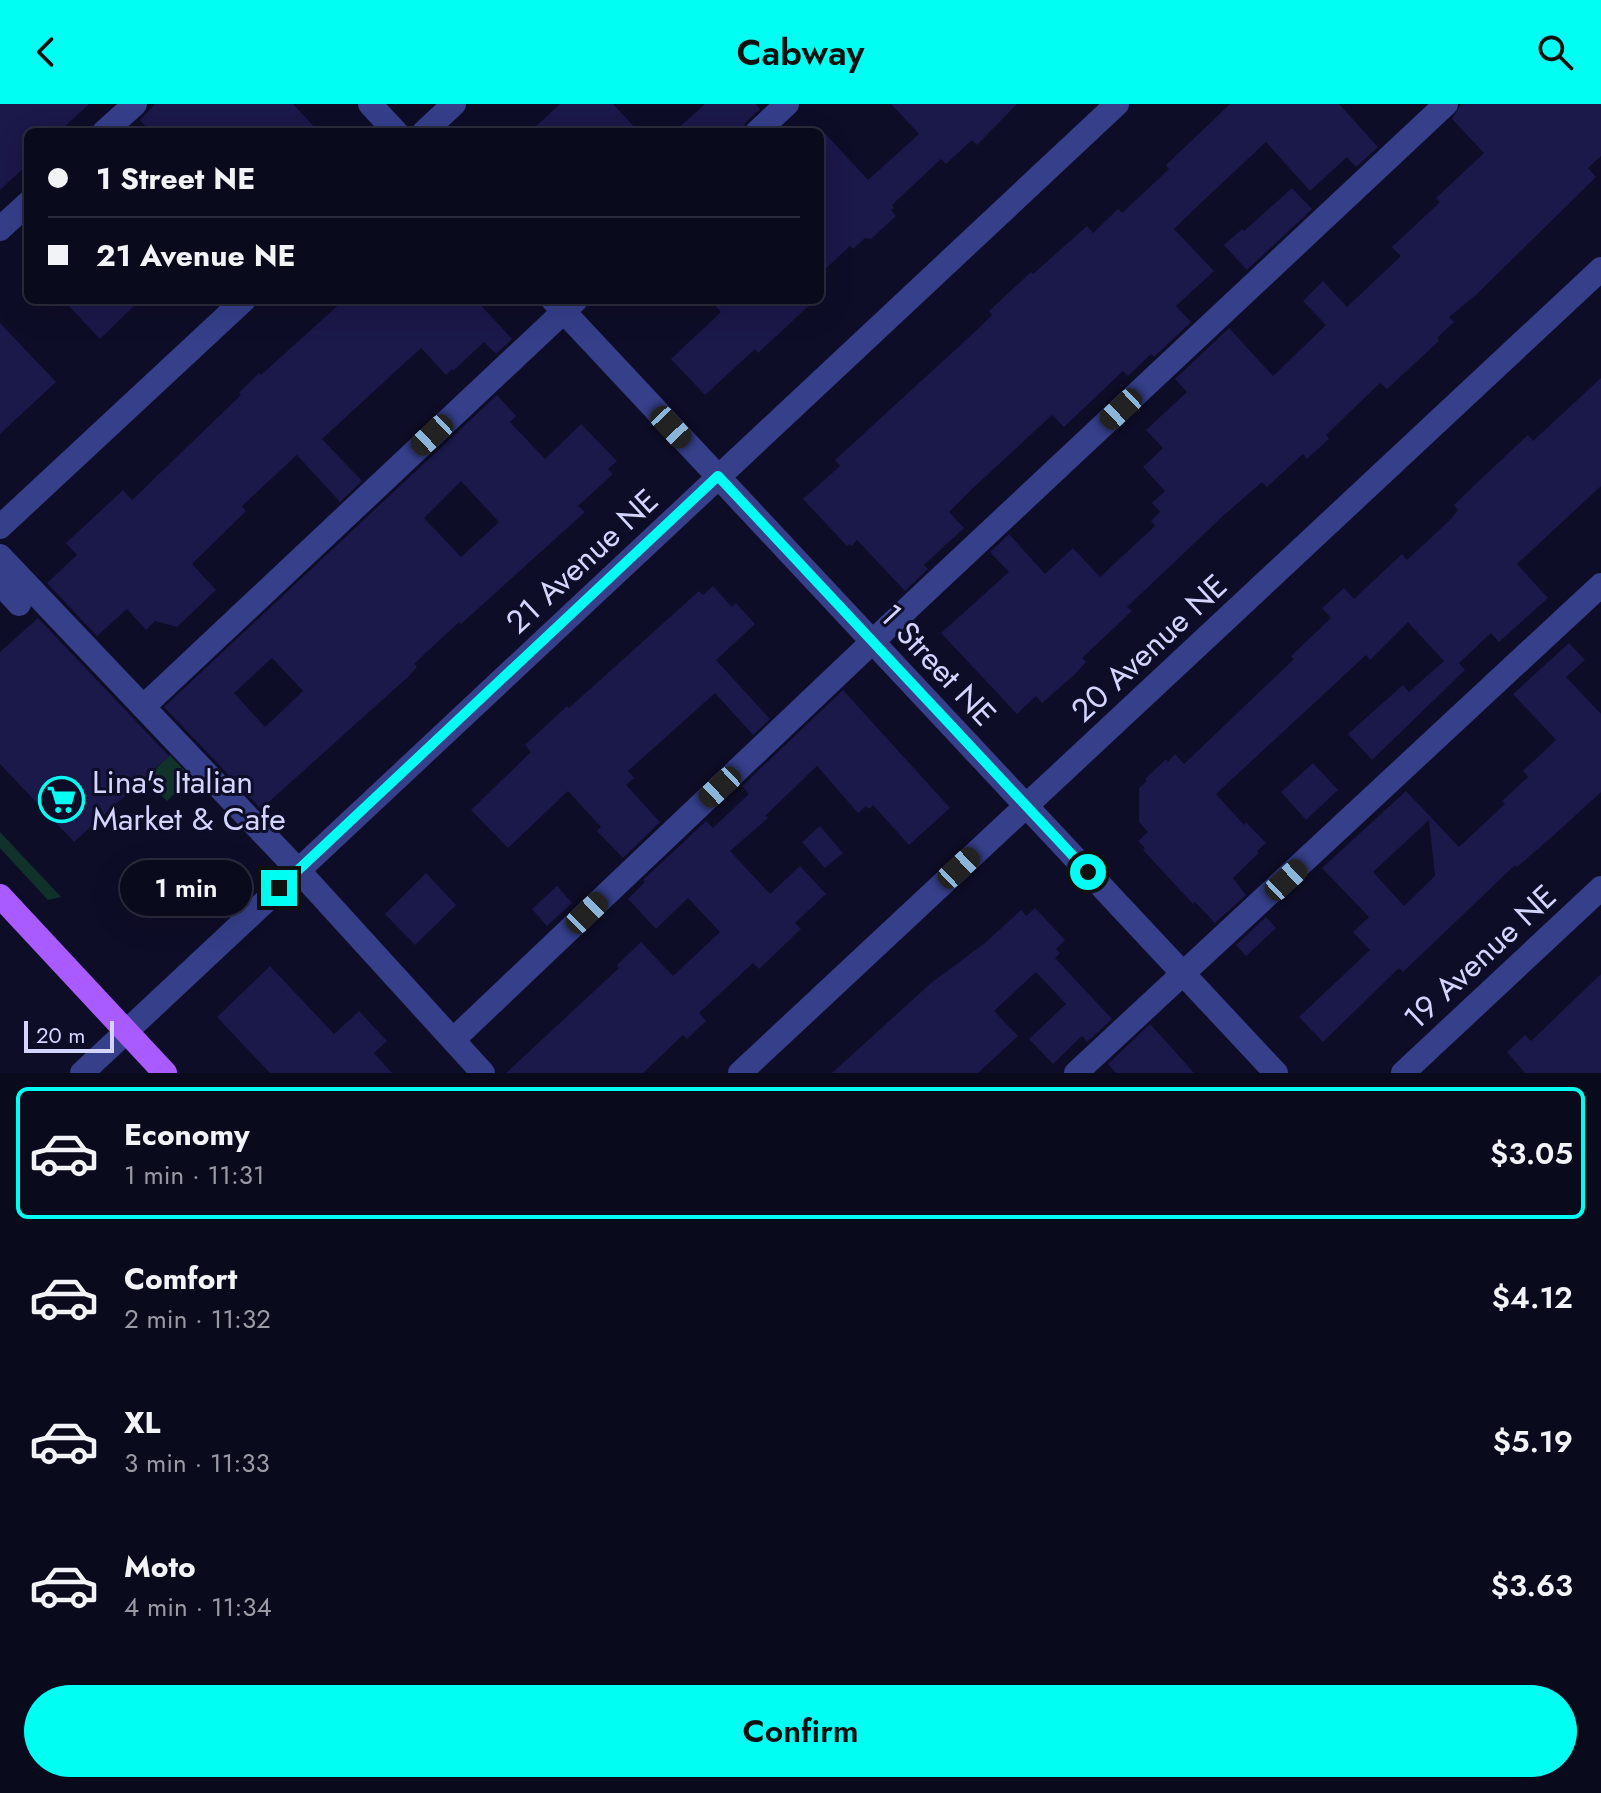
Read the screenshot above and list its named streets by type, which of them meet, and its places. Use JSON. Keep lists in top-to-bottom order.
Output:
{
  "streets": {
    "street": [
      "21 Avenue NE",
      "20 Avenue NE",
      "1 Street NE",
      "19 Avenue NE"
    ]
  },
  "crossings": [
    ["21 Avenue NE", "1 Street NE"],
    ["20 Avenue NE", "1 Street NE"]
  ],
  "places": {
    "supermarket": ["Lina's Italian Market & Cafe"]
  },
  "scale_bar": "20 m",
  "page": {
    "header": "Cabway",
    "banner": ["1 Street NE", "21 Avenue NE"],
    "bubble": "1 min",
    "scale": "20 m",
    "list": [
      {
        "name": "Economy",
        "note": "1 min · 11:31",
        "value": "$3.05"
      },
      {
        "name": "Comfort",
        "note": "2 min · 11:32",
        "value": "$4.12"
      },
      {
        "name": "XL",
        "note": "3 min · 11:33",
        "value": "$5.19"
      },
      {
        "name": "Moto",
        "note": "4 min · 11:34",
        "value": "$3.63"
      }
    ],
    "buttons": "Confirm"
  }
}
